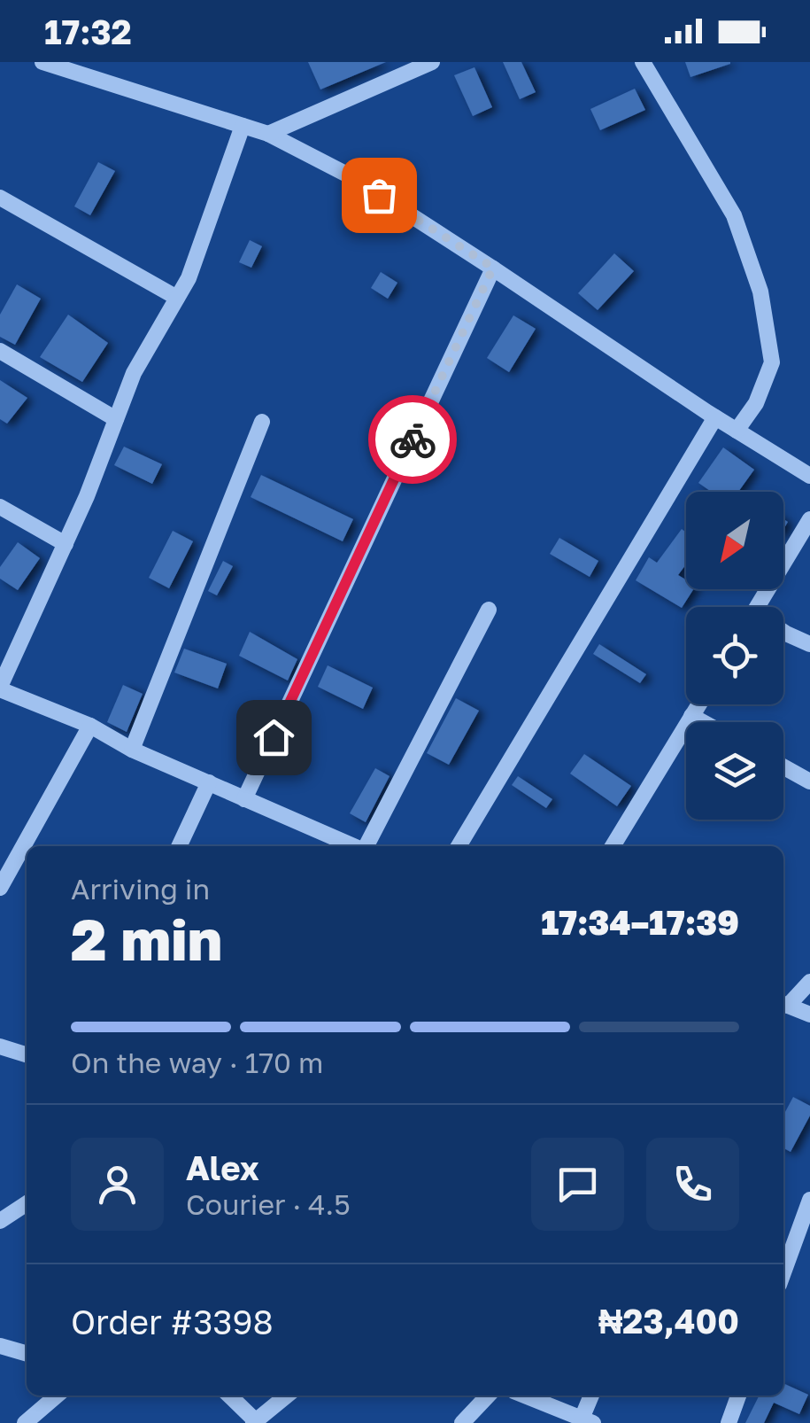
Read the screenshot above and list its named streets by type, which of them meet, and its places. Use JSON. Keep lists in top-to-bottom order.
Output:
{
  "north": "bottom left",
  "page": {
    "status": "17:32",
    "heading": ["2 min", "Arriving in", "17:34–17:39"],
    "panel": [
      "Alex",
      "Courier · 4.5",
      "Order #3398",
      "₦23,400"
    ],
    "bar": "On the way · 170 m"
  }
}
